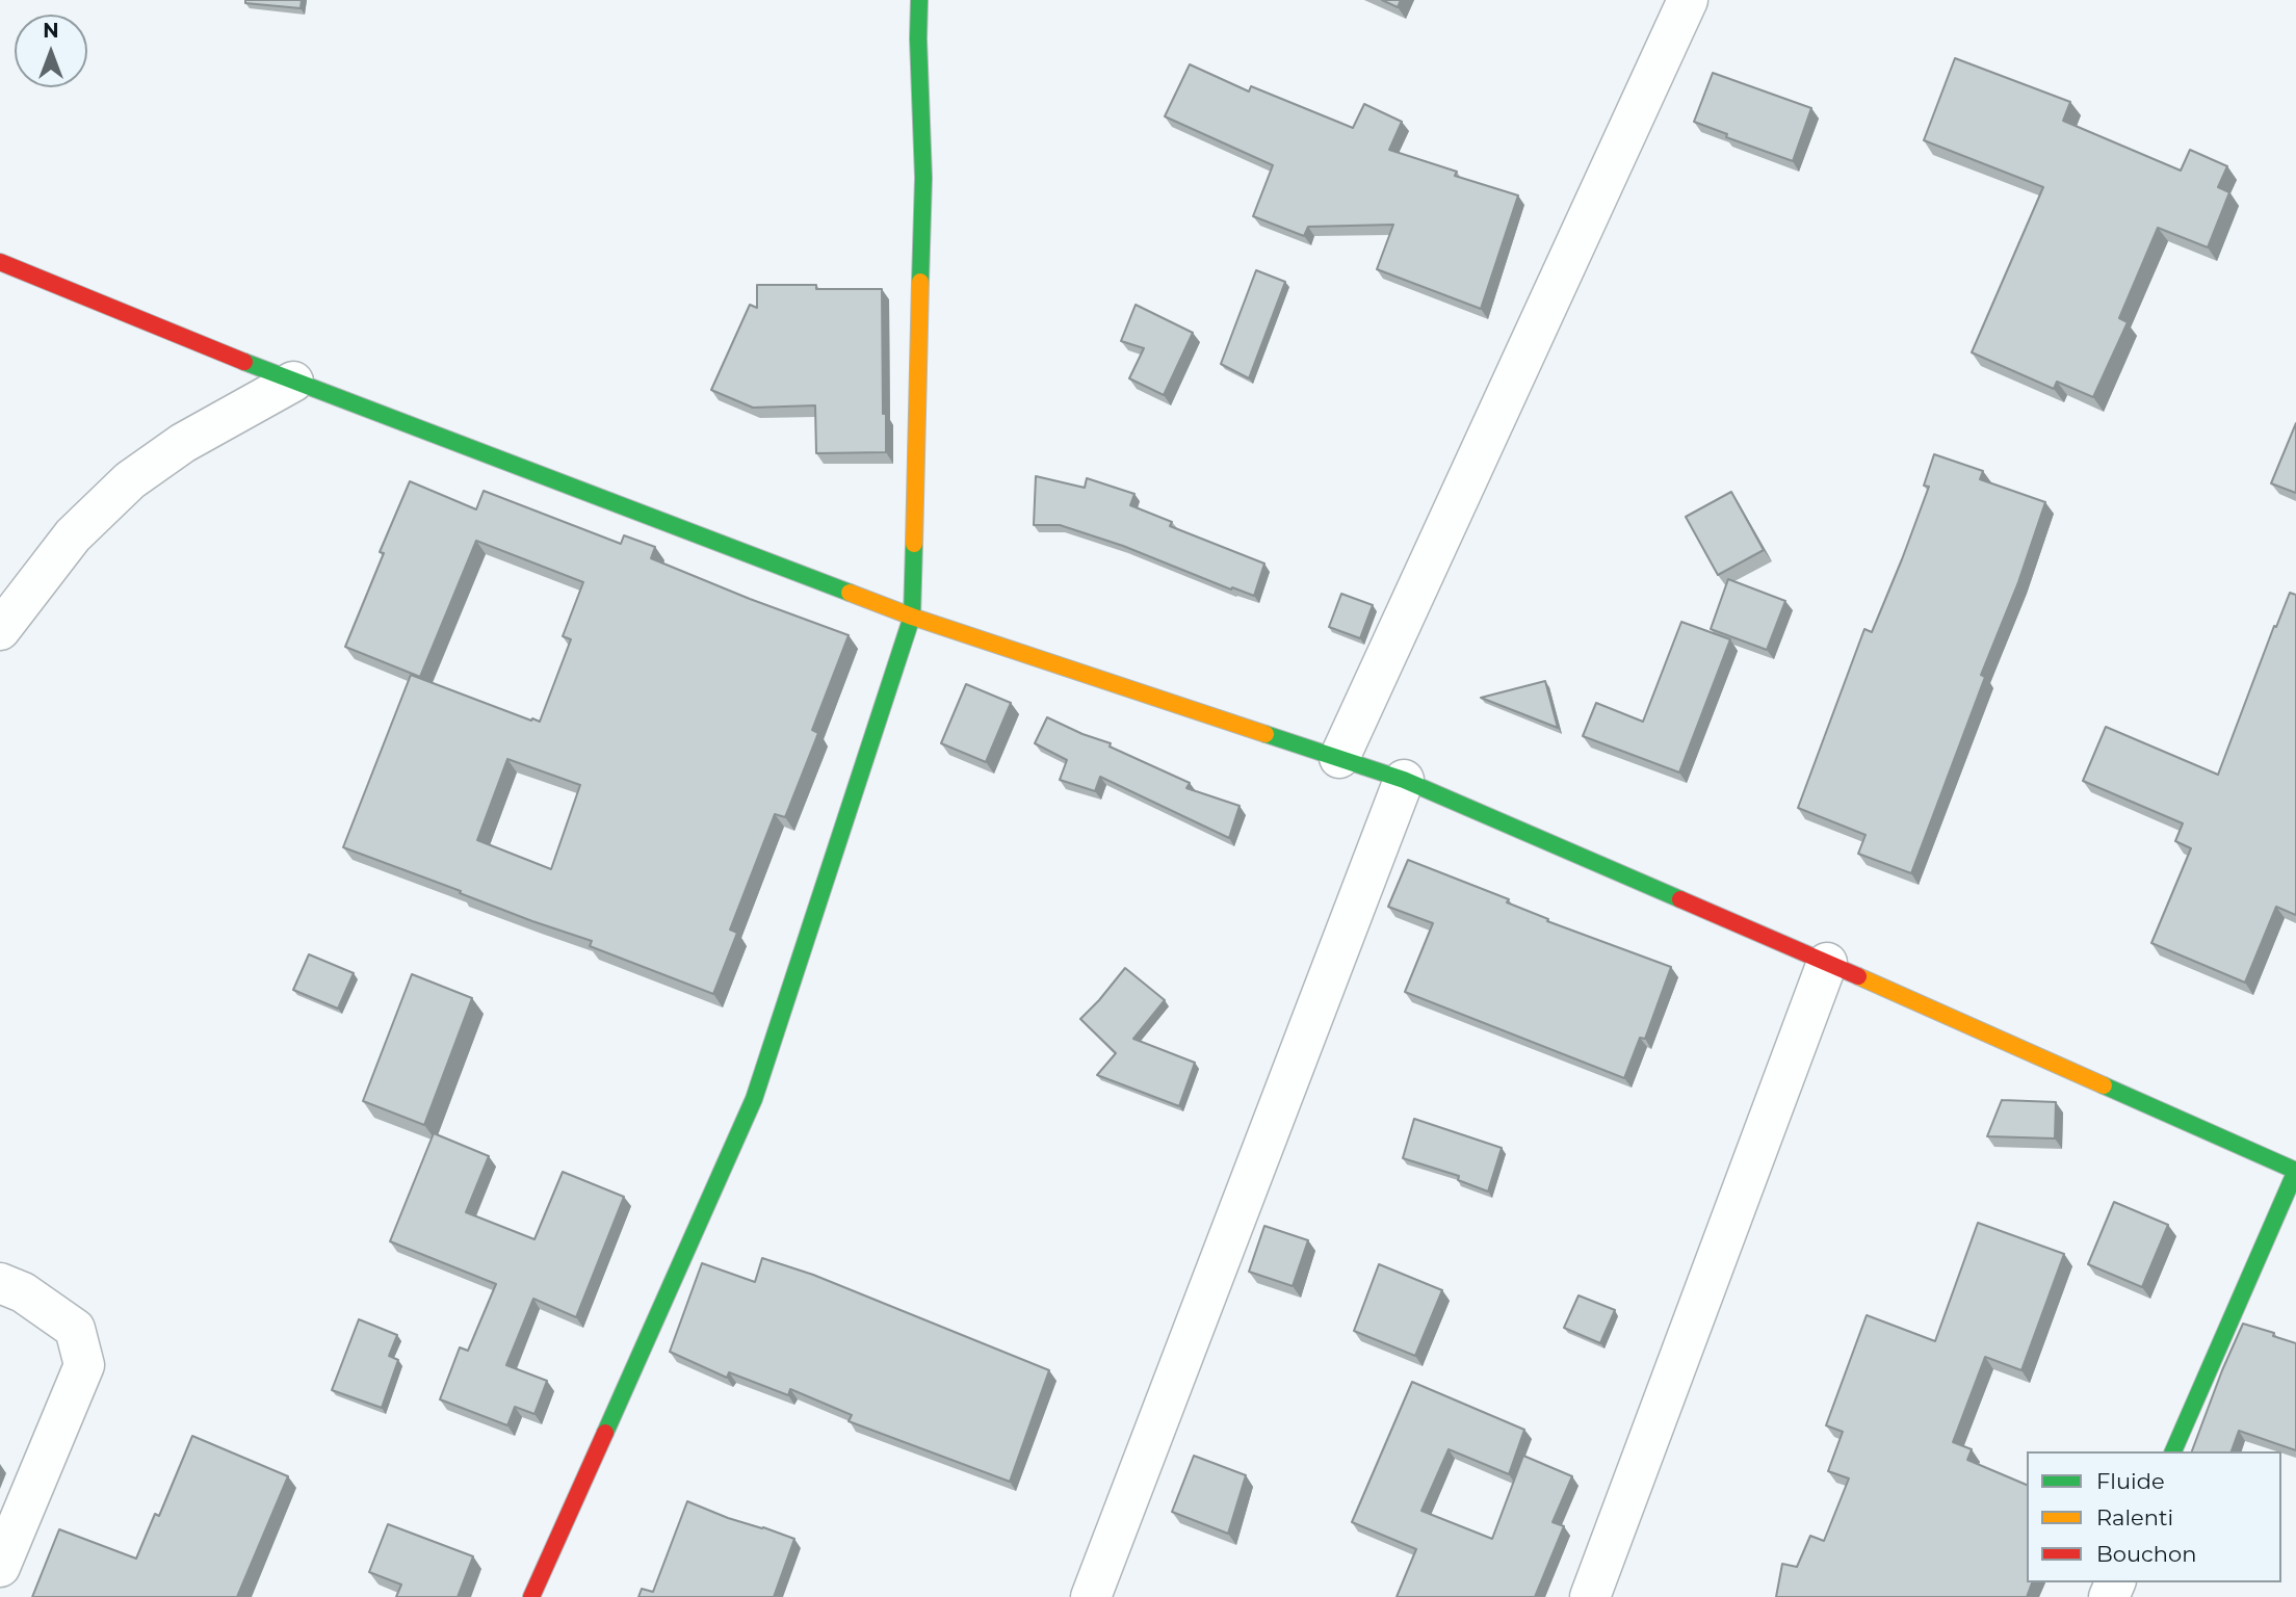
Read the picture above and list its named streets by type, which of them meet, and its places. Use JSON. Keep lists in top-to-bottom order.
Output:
{
  "legend": ["Fluide", "Ralenti", "Bouchon"],
  "north": "top"
}
